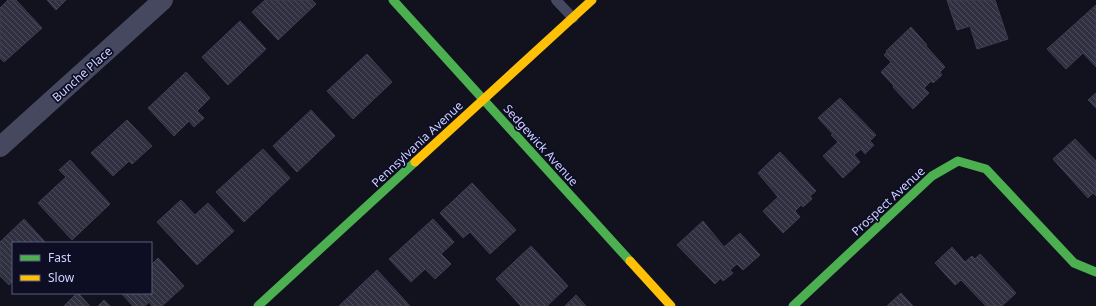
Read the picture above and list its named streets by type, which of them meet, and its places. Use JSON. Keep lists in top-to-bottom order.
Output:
{
  "streets": {
    "street": [
      "Bunche Place",
      "Pennsylvania Avenue",
      "Sedgewick Avenue",
      "Prospect Avenue"
    ]
  },
  "crossings": [
    ["Pennsylvania Avenue", "Sedgewick Avenue"]
  ],
  "legend": ["Fast", "Slow"]
}
